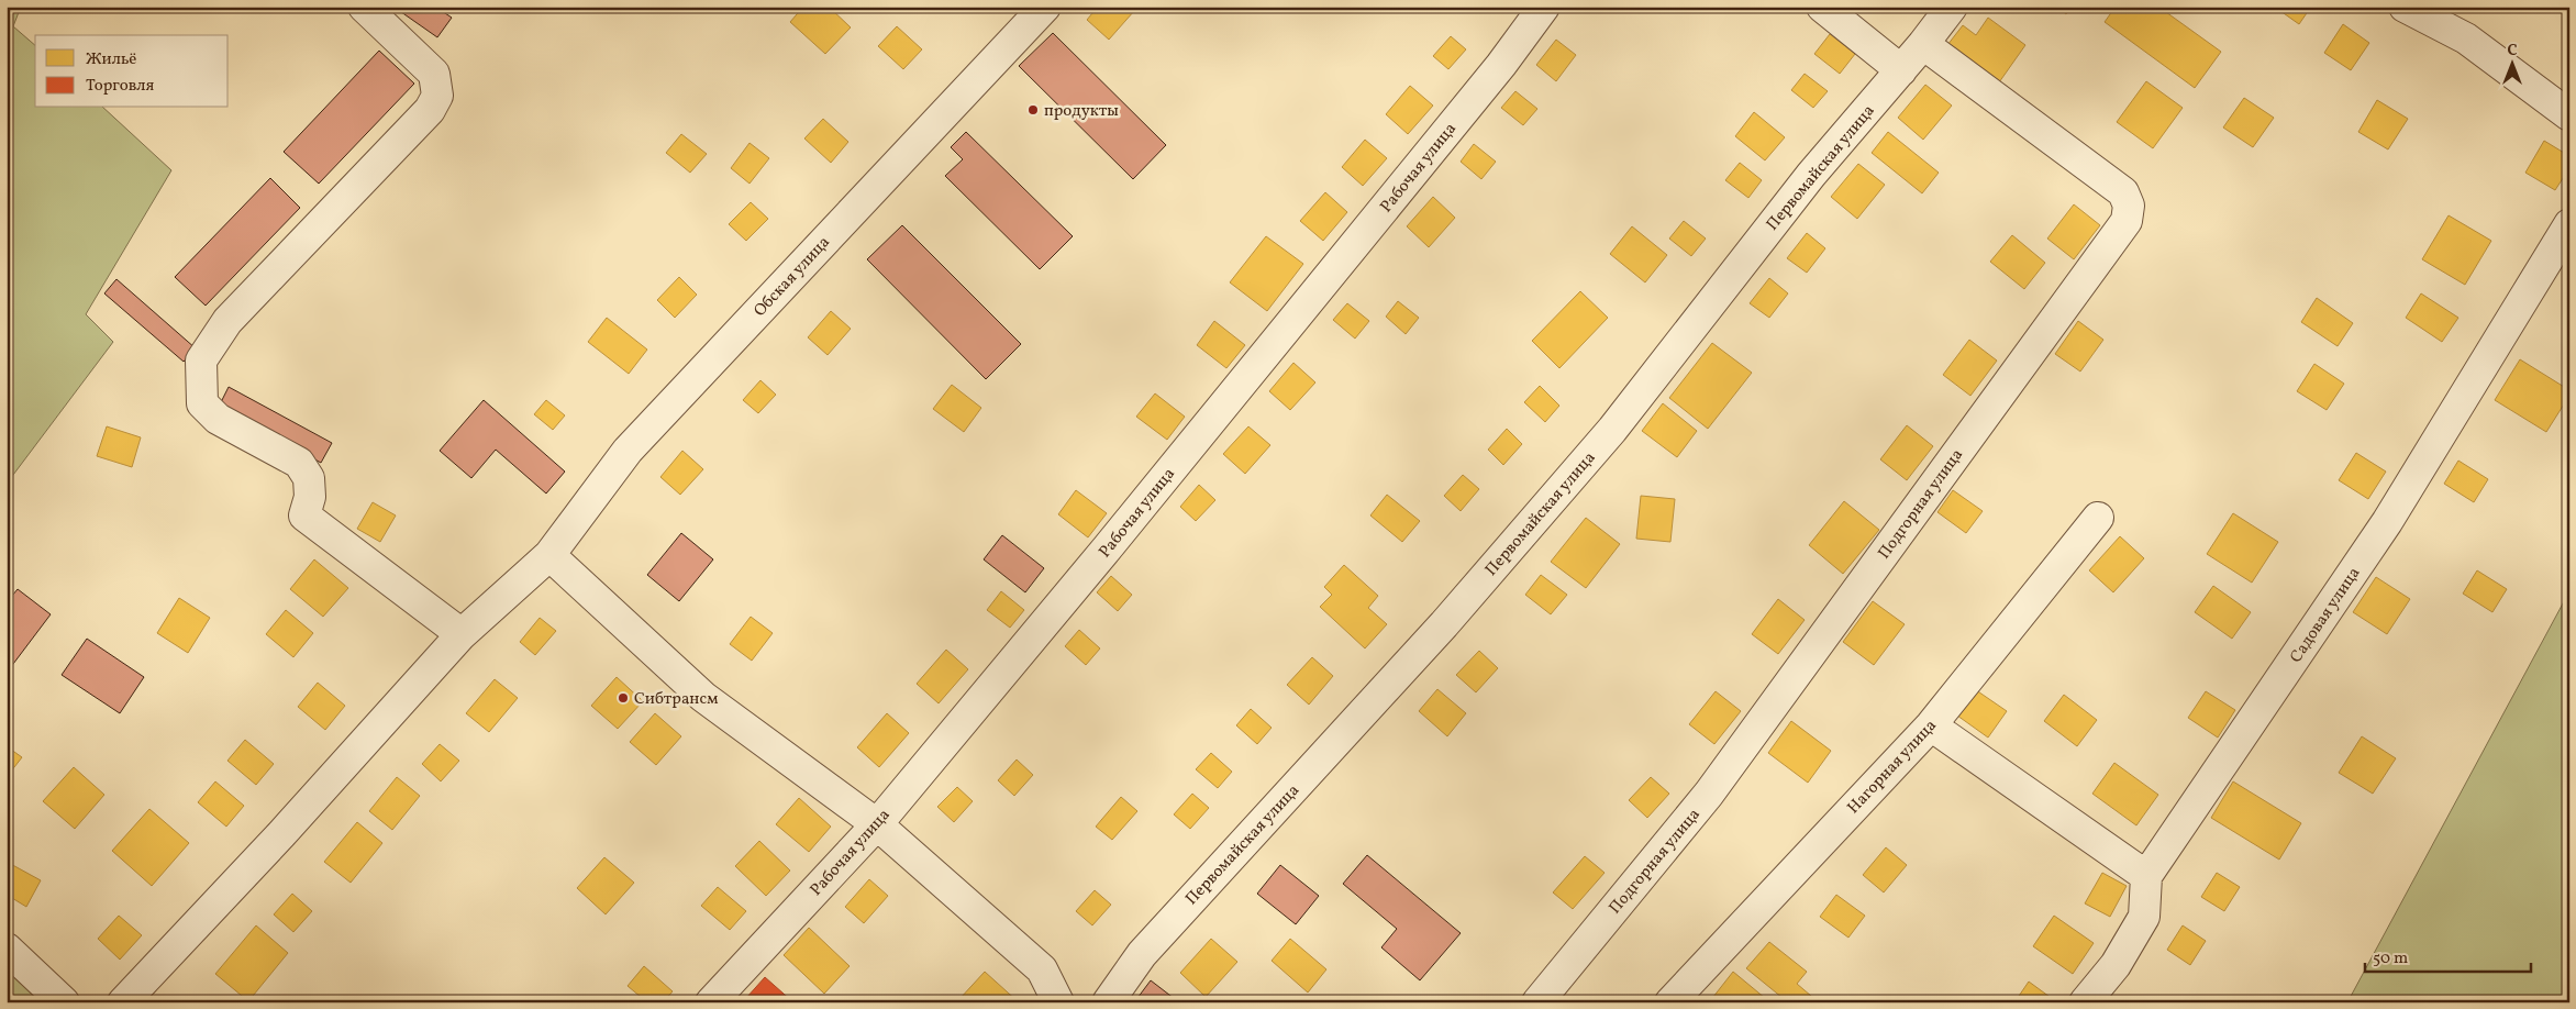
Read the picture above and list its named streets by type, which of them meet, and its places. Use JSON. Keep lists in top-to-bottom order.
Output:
{
  "streets": {
    "street": [
      "Рабочая улица",
      "Первомайская улица",
      "Обская улица",
      "Подгорная улица",
      "Садовая улица",
      "Нагорная улица"
    ]
  },
  "crossings": [
    ["Первомайская улица", "Подгорная улица"]
  ],
  "places": ["продукты", "Сибтрансм"],
  "legend": ["Жильё", "Торговля"],
  "scale_bar": "50 m",
  "north": "top"
}
